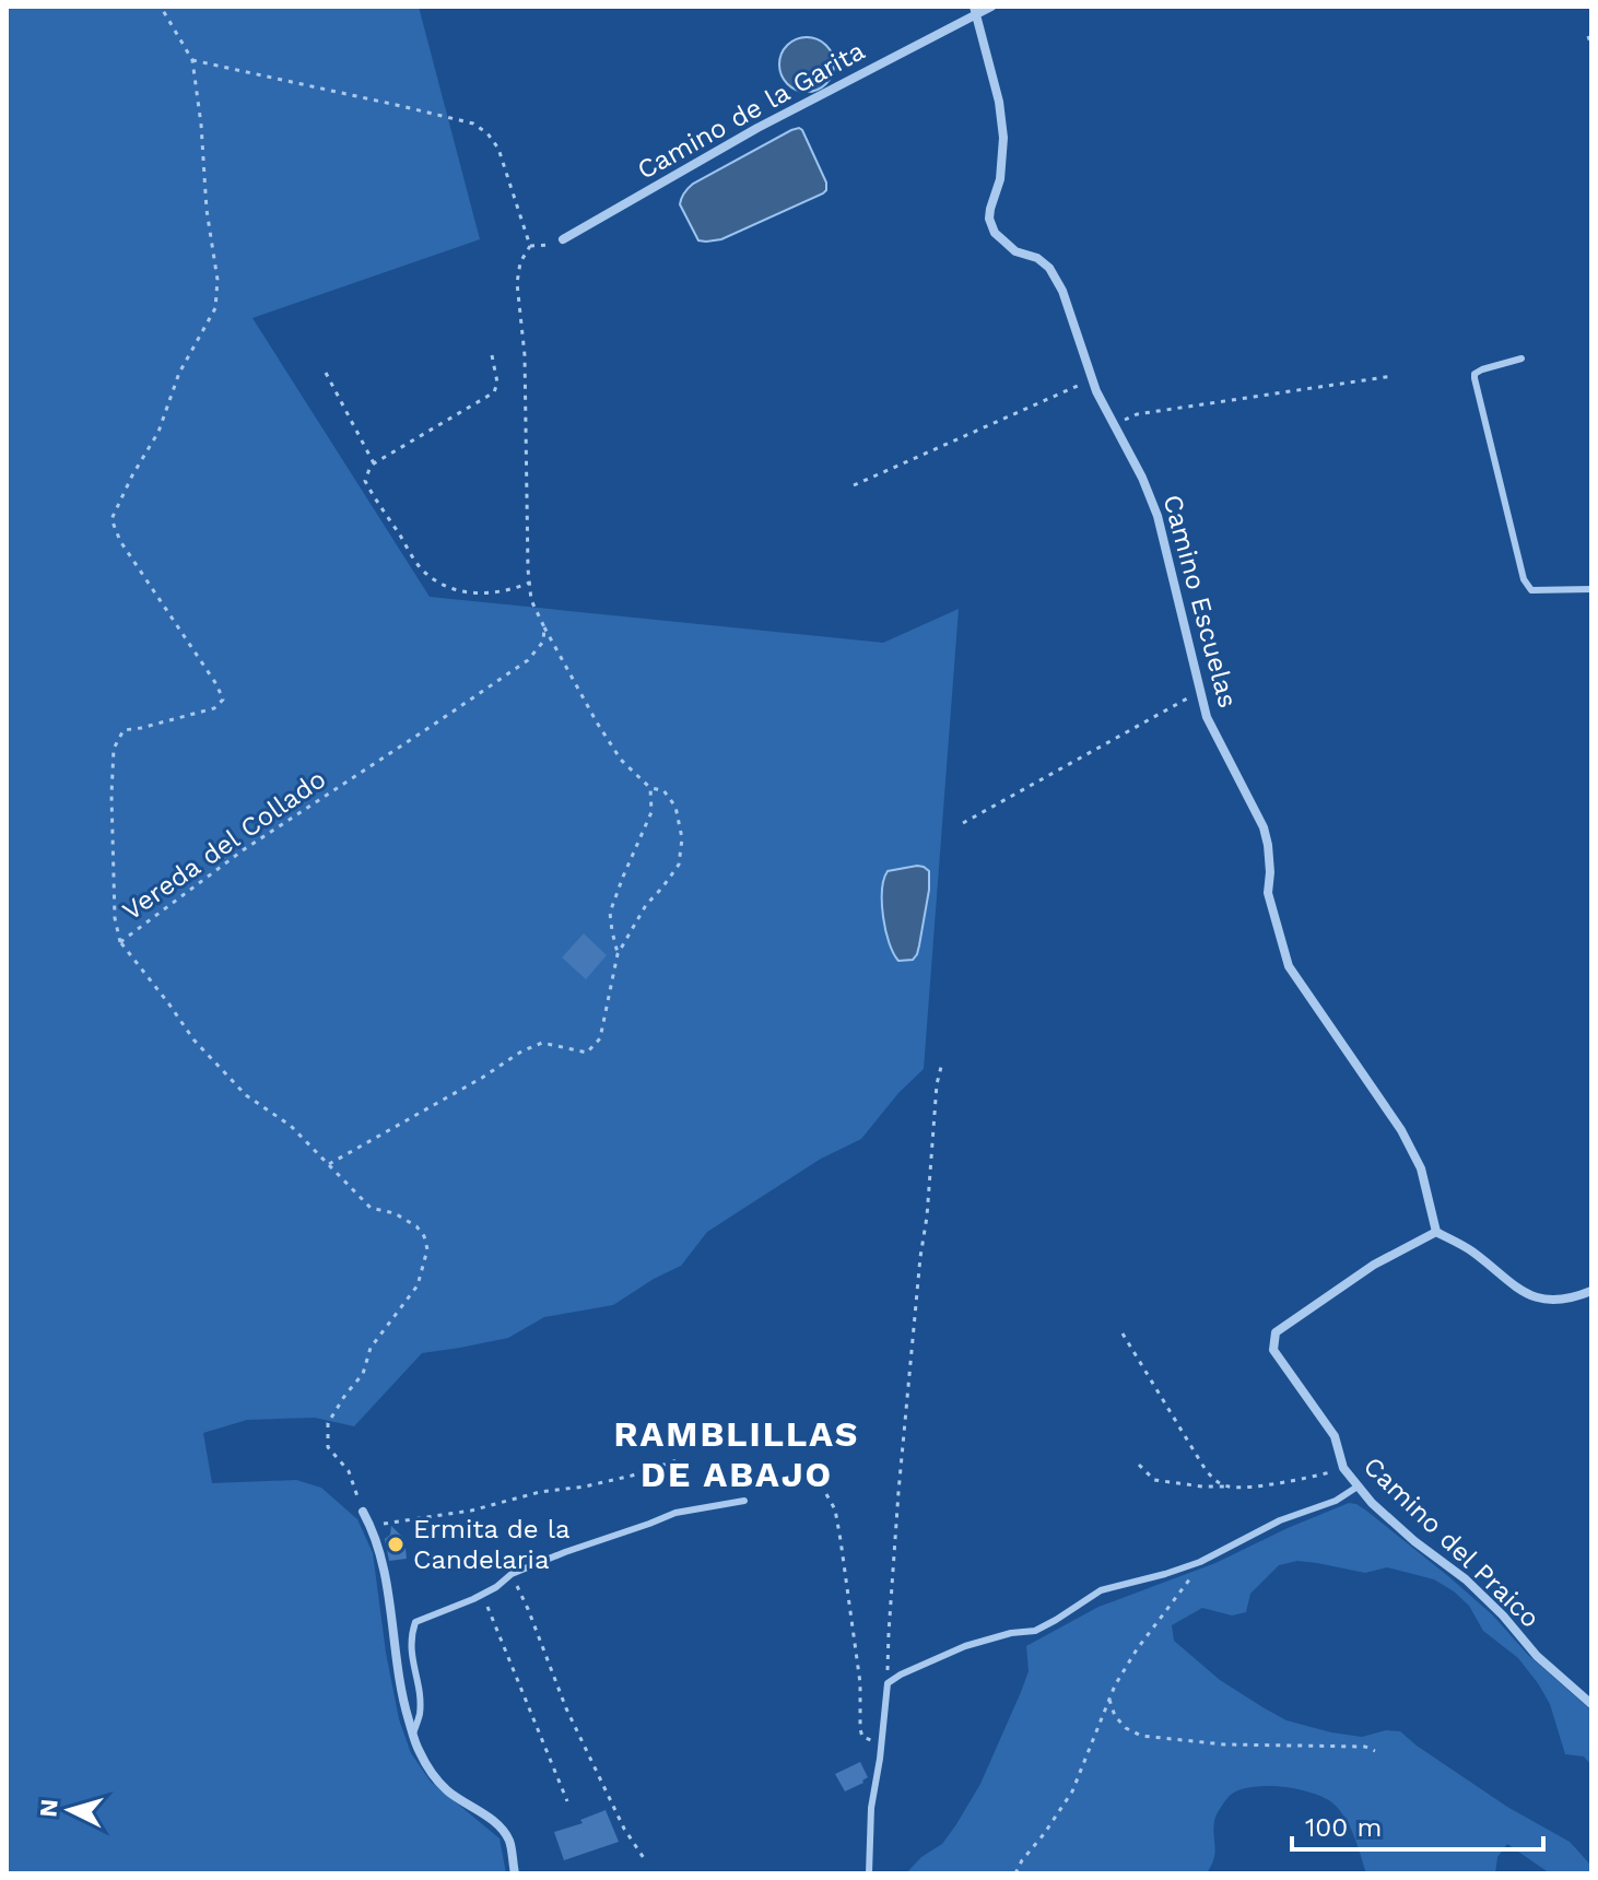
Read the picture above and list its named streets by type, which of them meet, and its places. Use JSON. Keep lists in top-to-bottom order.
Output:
{
  "streets": {
    "street": ["Camino de la Garita", "Camino Escuelas", "Camino del Praico"],
    "path": ["Vereda del Collado"]
  },
  "crossings": [
    ["Camino de la Garita", "Camino Escuelas"],
    ["Camino Escuelas", "Camino del Praico"]
  ],
  "districts": ["RAMBLILLAS DE ABAJO"],
  "places": ["Ermita de la Candelaria"],
  "scale_bar": "100 m",
  "north": "left"
}
